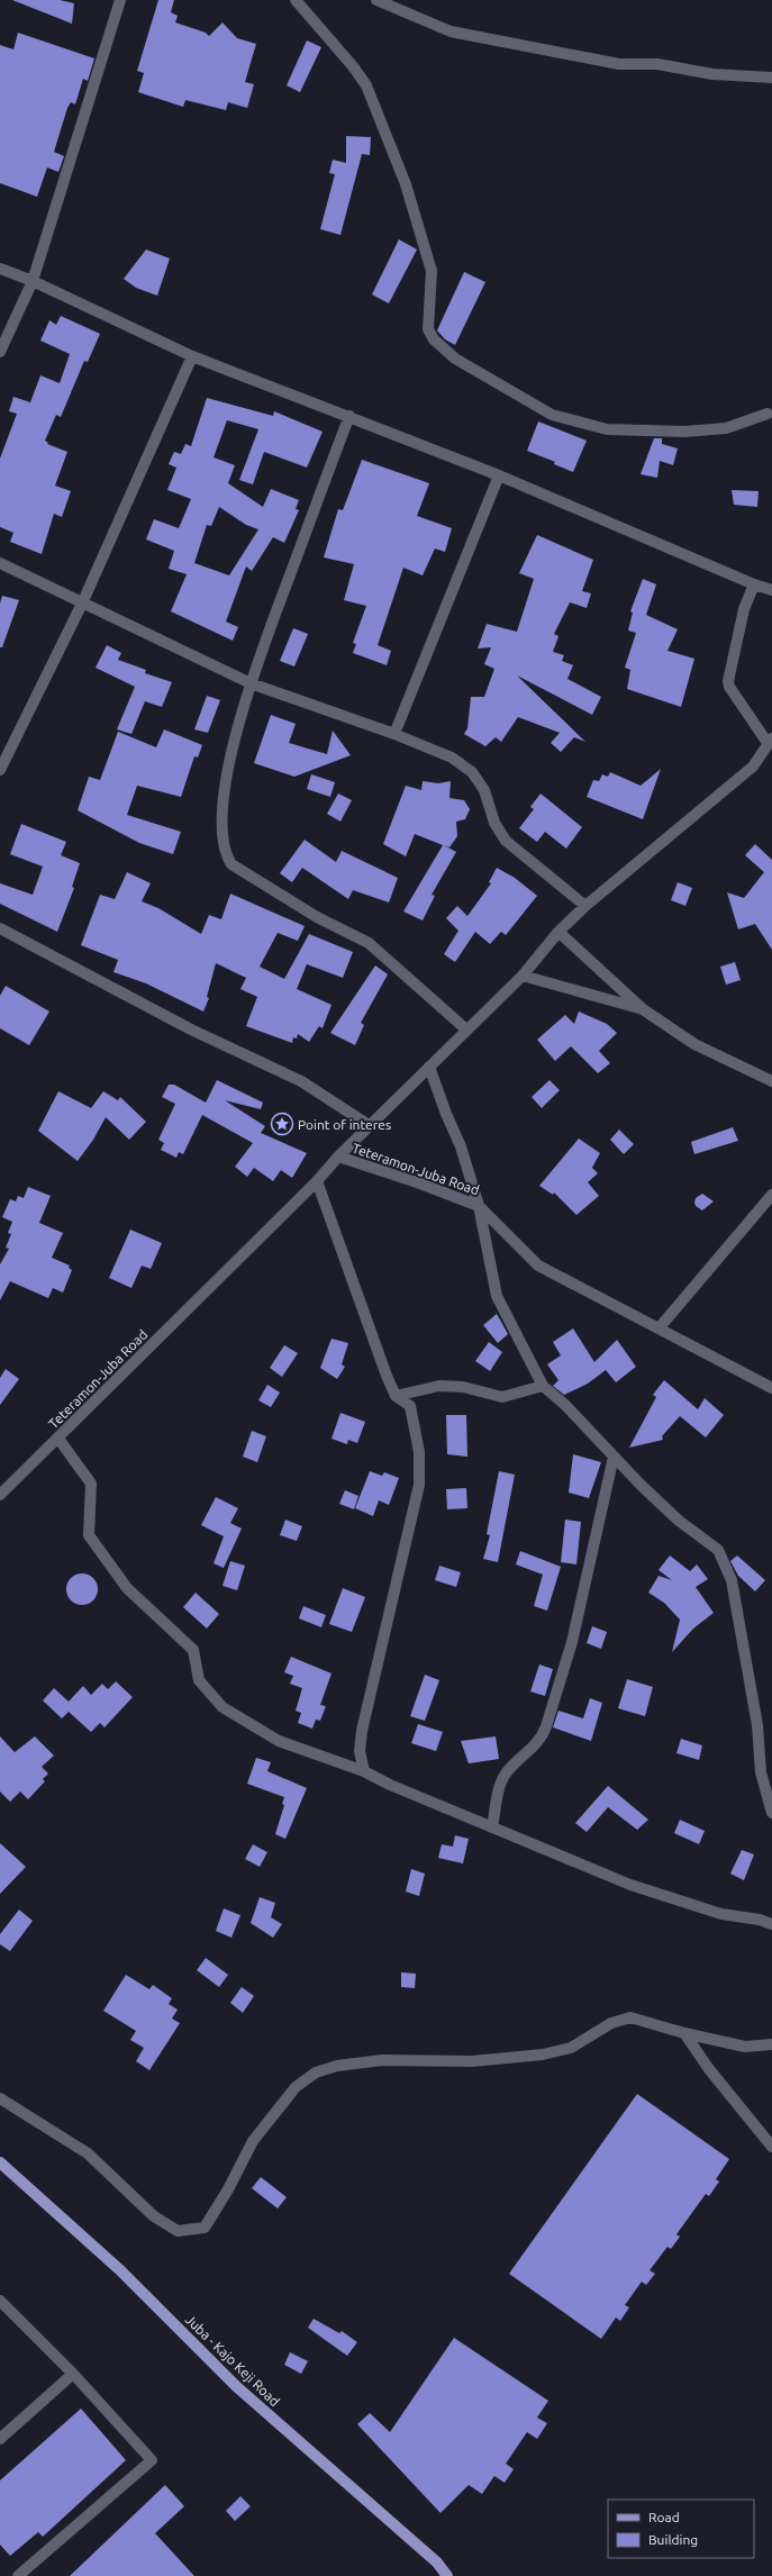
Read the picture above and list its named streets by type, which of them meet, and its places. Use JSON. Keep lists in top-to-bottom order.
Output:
{
  "streets": {
    "main road": ["Juba - Kajo Keji Road"],
    "street": ["Teteramon-Juba Road"]
  },
  "places": {
    "place": ["Point of interes"]
  },
  "legend": ["Road", "Building"]
}
